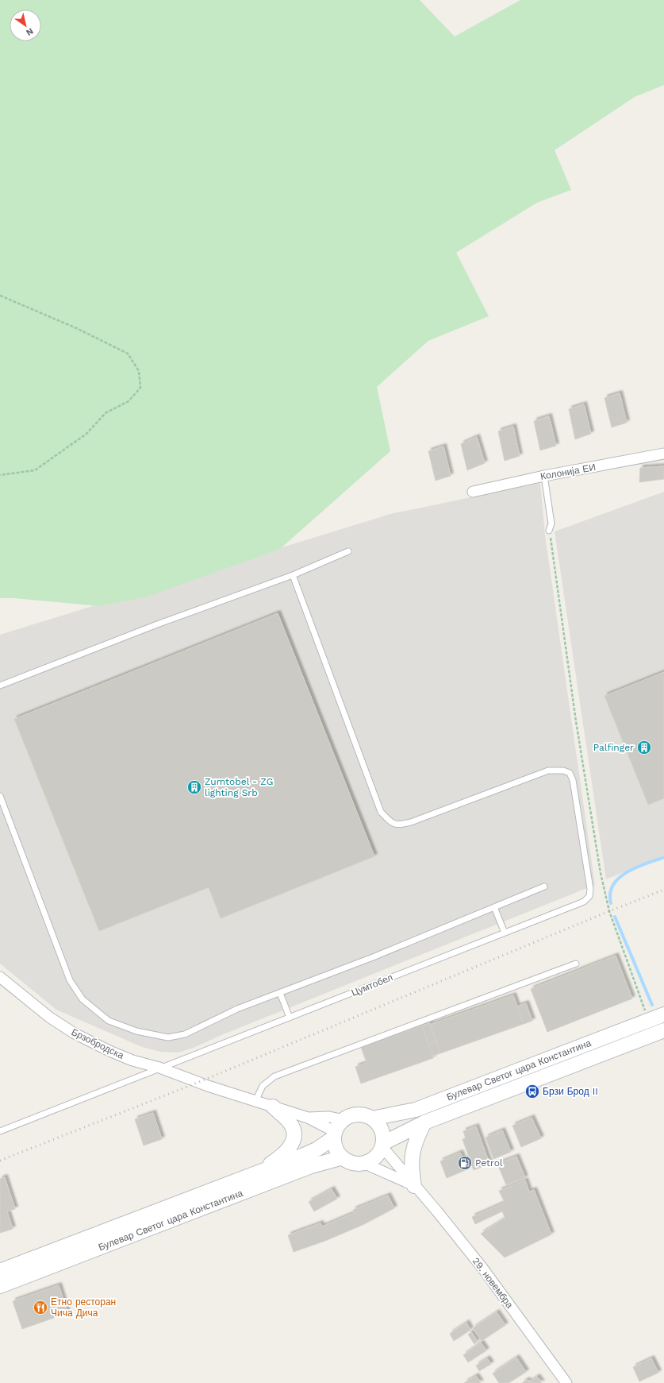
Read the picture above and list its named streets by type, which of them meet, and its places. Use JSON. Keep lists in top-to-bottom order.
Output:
{
  "streets": {
    "main road": ["Булевар Светог цара Константина"],
    "street": ["Колонија ЕИ", "Брзобродска", "29. новембра"],
    "lane": ["Цумтобел"]
  },
  "crossings": [
    ["Цумтобел", "Брзобродска"],
    ["Булевар Светог цара Константина", "29. новембра"]
  ],
  "places": {
    "building": ["Palfinger", "Zumtobel - ZG lighting Srb"],
    "bus stop": ["Брзи Брод II"],
    "fuel station": ["Petrol"],
    "restaurant": ["Етно ресторан Чича Дича"]
  },
  "north": "bottom right"
}
